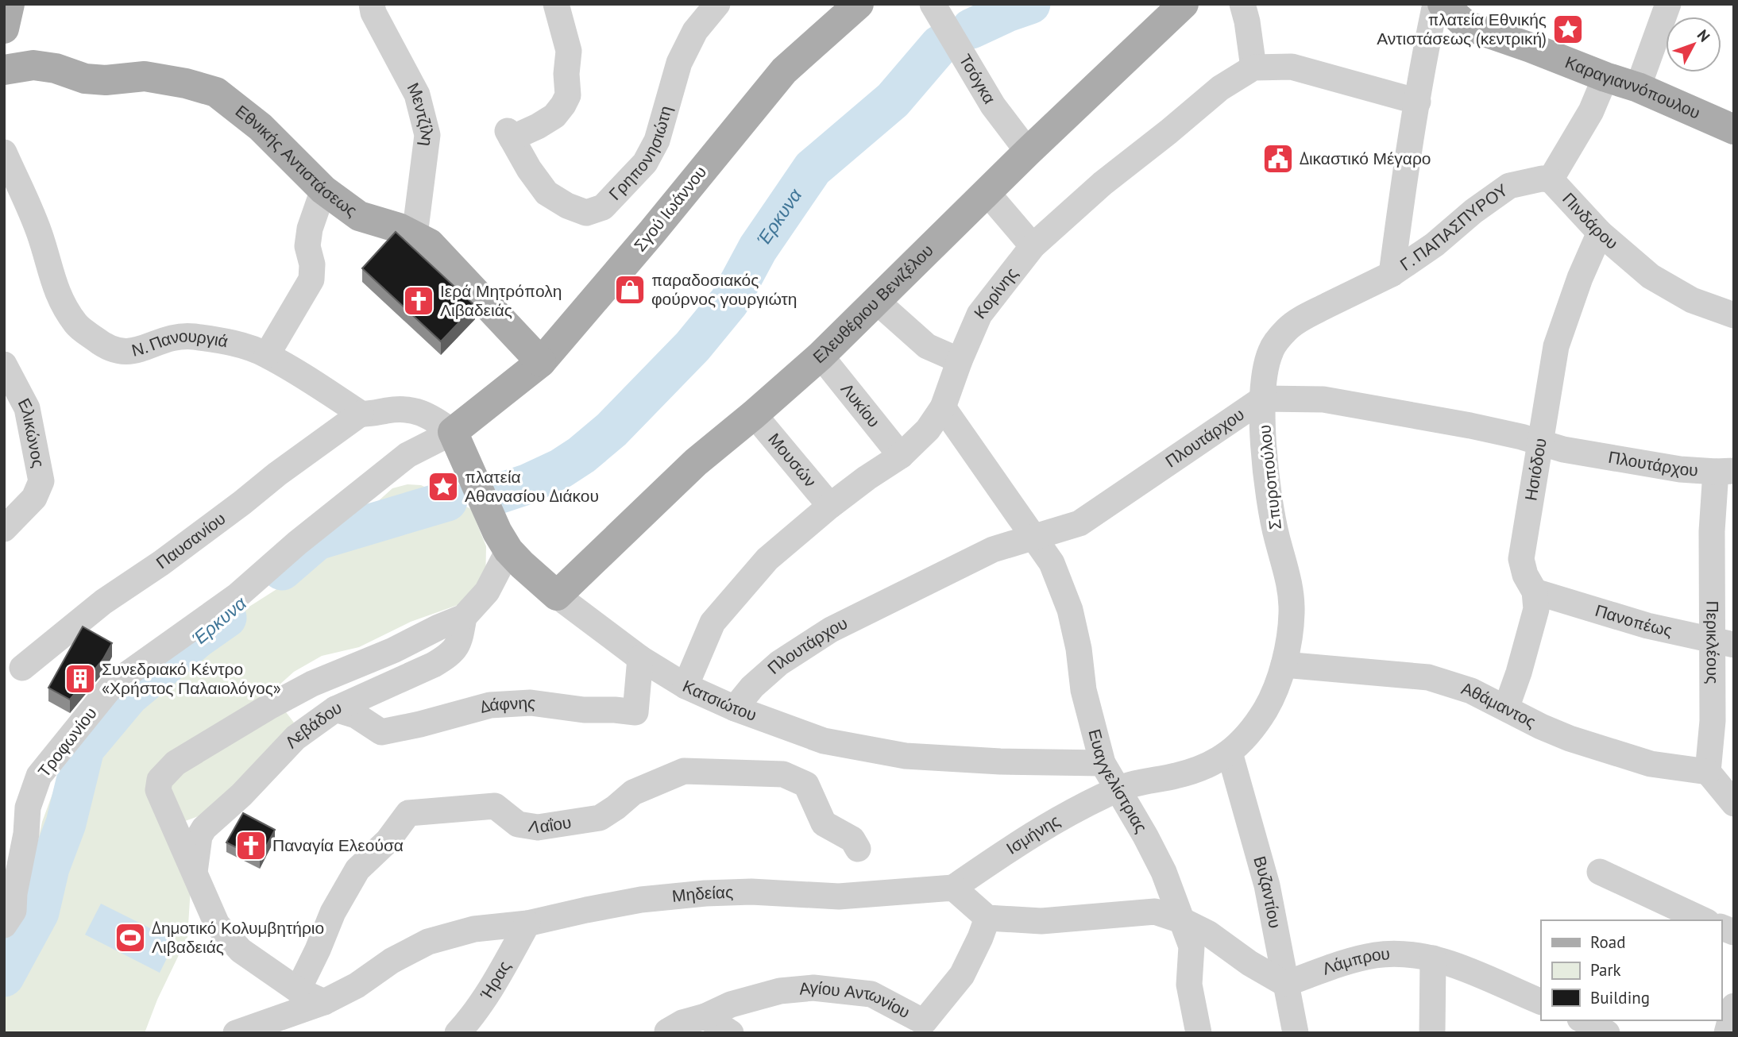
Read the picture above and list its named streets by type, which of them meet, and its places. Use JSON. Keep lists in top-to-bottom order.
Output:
{
  "streets": {
    "main road": [
      "Καραγιαννόπουλου",
      "Εθνικής Αντιστάσεως",
      "Σγού Ιωάννου",
      "Ελευθέριου Βενιζέλου",
      "Κατσιώτου"
    ],
    "street": [
      "Τσόγκα",
      "Μεντζίλη",
      "Γρηπονησιώτη",
      "Πινδάρου",
      "Γ. ΠΑΠΑΣΠΥΡΟΥ",
      "Κορίνης",
      "Ν. Πανουργιά",
      "Λυκίου",
      "Ελικώνος",
      "Πλουτάρχου",
      "Μουσών",
      "Ησιόδου",
      "Σπυροπούλου",
      "Παυσανίου",
      "Πανοπέως",
      "Περικλέους",
      "Δάφνης",
      "Αθάμαντος",
      "Λεβάδου",
      "Τροφωνίου",
      "Ευαγγελίστριας",
      "Λαΐου",
      "Ισμήνης",
      "Βυζαντίου",
      "Μηδείας",
      "Λάμπρου",
      "Ήρας",
      "Αγίου Αντωνίου"
    ]
  },
  "crossings": [
    ["Τσόγκα", "Ελευθέριου Βενιζέλου"],
    ["Καραγιαννόπουλου", "Πινδάρου"],
    ["Μεντζίλη", "Εθνικής Αντιστάσεως"],
    ["Εθνικής Αντιστάσεως", "Σγού Ιωάννου"],
    ["Σγού Ιωάννου", "Κατσιώτου"],
    ["Σγού Ιωάννου", "Τροφωνίου"],
    ["Πινδάρου", "Γ. ΠΑΠΑΣΠΥΡΟΥ"],
    ["Πινδάρου", "Ησιόδου"],
    ["Γ. ΠΑΠΑΣΠΥΡΟΥ", "Σπυροπούλου"],
    ["Κορίνης", "Λυκίου"],
    ["Κορίνης", "Μουσών"],
    ["Κορίνης", "Κατσιώτου"],
    ["Ελευθέριου Βενιζέλου", "Λυκίου"],
    ["Ελευθέριου Βενιζέλου", "Μουσών"],
    ["Ελευθέριου Βενιζέλου", "Κατσιώτου"],
    ["Ν. Πανουργιά", "Παυσανίου"],
    ["Πλουτάρχου", "Ησιόδου"],
    ["Πλουτάρχου", "Σπυροπούλου"],
    ["Πλουτάρχου", "Περικλέους"],
    ["Πλουτάρχου", "Κατσιώτου"],
    ["Πλουτάρχου", "Ευαγγελίστριας"],
    ["Ησιόδου", "Πανοπέως"],
    ["Ησιόδου", "Αθάμαντος"],
    ["Σπυροπούλου", "Αθάμαντος"],
    ["Σπυροπούλου", "Ευαγγελίστριας"],
    ["Σπυροπούλου", "Ισμήνης"],
    ["Σπυροπούλου", "Βυζαντίου"],
    ["Πανοπέως", "Περικλέους"],
    ["Περικλέους", "Αθάμαντος"],
    ["Κατσιώτου", "Δάφνης"],
    ["Κατσιώτου", "Λεβάδου"],
    ["Κατσιώτου", "Τροφωνίου"],
    ["Κατσιώτου", "Ευαγγελίστριας"],
    ["Δάφνης", "Λεβάδου"],
    ["Ευαγγελίστριας", "Ισμήνης"],
    ["Ισμήνης", "Μηδείας"],
    ["Βυζαντίου", "Λάμπρου"],
    ["Μηδείας", "Ήρας"]
  ],
  "water": ["Έρκυνα"],
  "places": {
    "place": ["πλατεία Εθνικής Αντιστάσεως (κεντρική)", "πλατεία Αθανασίου Διάκου"],
    "public building": ["Δικαστικό Μέγαρο"],
    "shop": ["παραδοσιακός φούρνος γουργιώτη"],
    "church": ["Ιερά Μητρόπολη Λιβαδειάς", "Παναγία Ελεούσα"],
    "building": ["Συνεδριακό Κέντρο «Χρήστος Παλαιολόγος»"],
    "sports": ["Δημοτικό Κολυμβητήριο Λιβαδειάς"]
  },
  "legend": ["Road", "Park", "Building"],
  "north": "top right"
}
